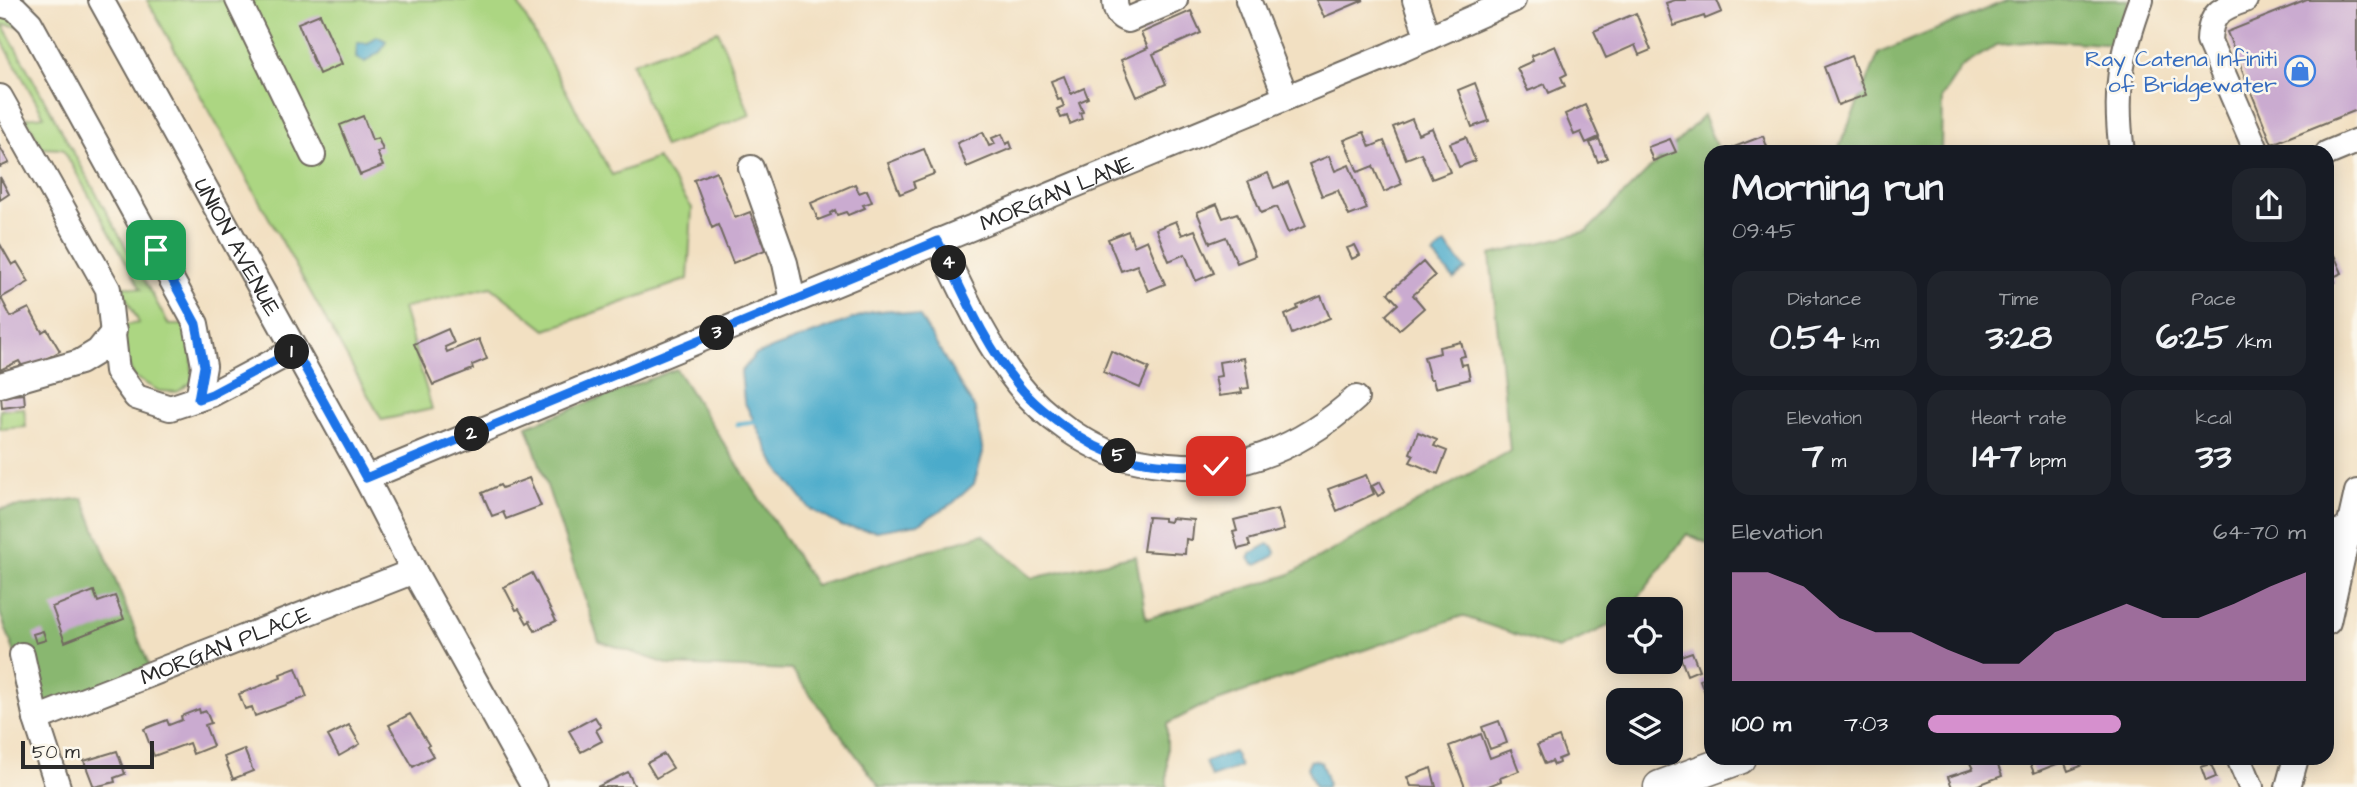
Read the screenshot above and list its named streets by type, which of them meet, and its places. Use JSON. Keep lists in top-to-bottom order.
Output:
{
  "streets": {
    "street": ["MORGAN LANE", "UNION AVENUE", "MORGAN PLACE"]
  },
  "crossings": [
    ["MORGAN LANE", "UNION AVENUE"],
    ["UNION AVENUE", "MORGAN PLACE"]
  ],
  "places": {
    "shop": ["Ray Catena Infiniti of Bridgewater"]
  },
  "scale_bar": "50 m",
  "page": {
    "heading": ["Morning run", "09:45"],
    "pins": [
      "4",
      "3",
      "1",
      "2",
      "5"
    ],
    "stats": [
      ["Distance", "0.54 km"],
      ["Time", "3:28"],
      ["Pace", "6:25 /km"],
      ["Elevation", "7 m"],
      ["Heart rate", "147 bpm"],
      ["kcal", "33"]
    ],
    "chart": ["Elevation", "64–70 m"],
    "list": [
      {
        "name": "100 m",
        "note": "7:03"
      }
    ],
    "scale": "50 m"
  }
}
